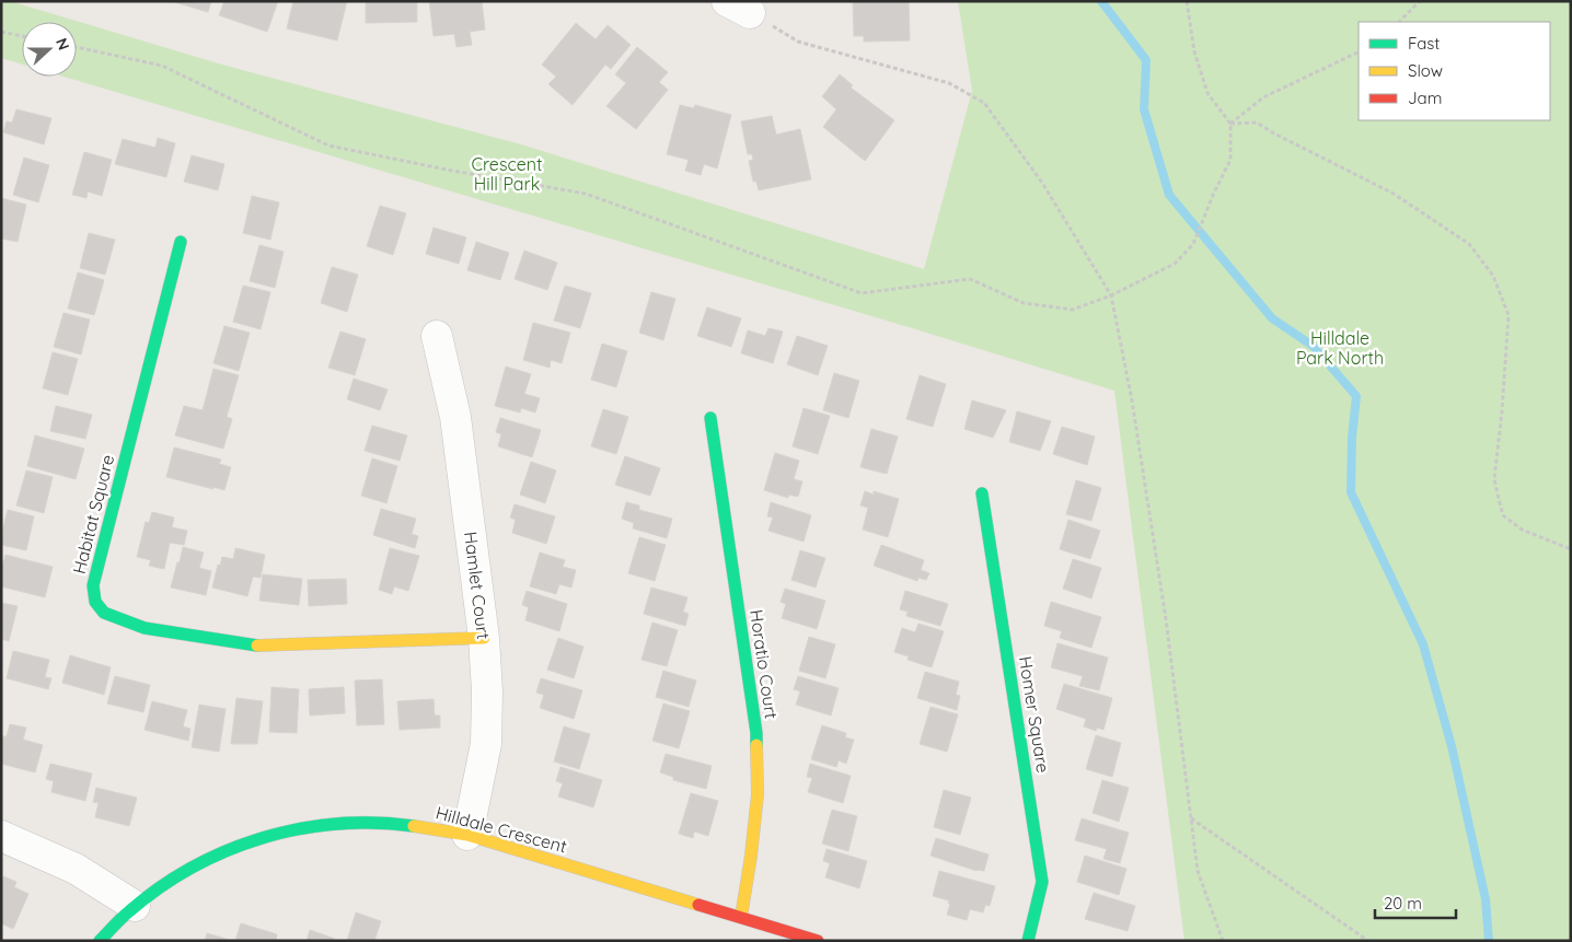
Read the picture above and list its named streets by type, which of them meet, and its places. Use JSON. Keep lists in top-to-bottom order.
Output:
{
  "streets": {
    "street": [
      "Habitat Square",
      "Hamlet Court",
      "Horatio Court",
      "Homer Square",
      "Hilldale Crescent"
    ]
  },
  "crossings": [
    ["Habitat Square", "Hamlet Court"],
    ["Hamlet Court", "Hilldale Crescent"],
    ["Horatio Court", "Hilldale Crescent"]
  ],
  "parks": ["Crescent Hill Park", "Hilldale Park North"],
  "legend": ["Fast", "Slow", "Jam"],
  "scale_bar": "20 m",
  "north": "right"
}
